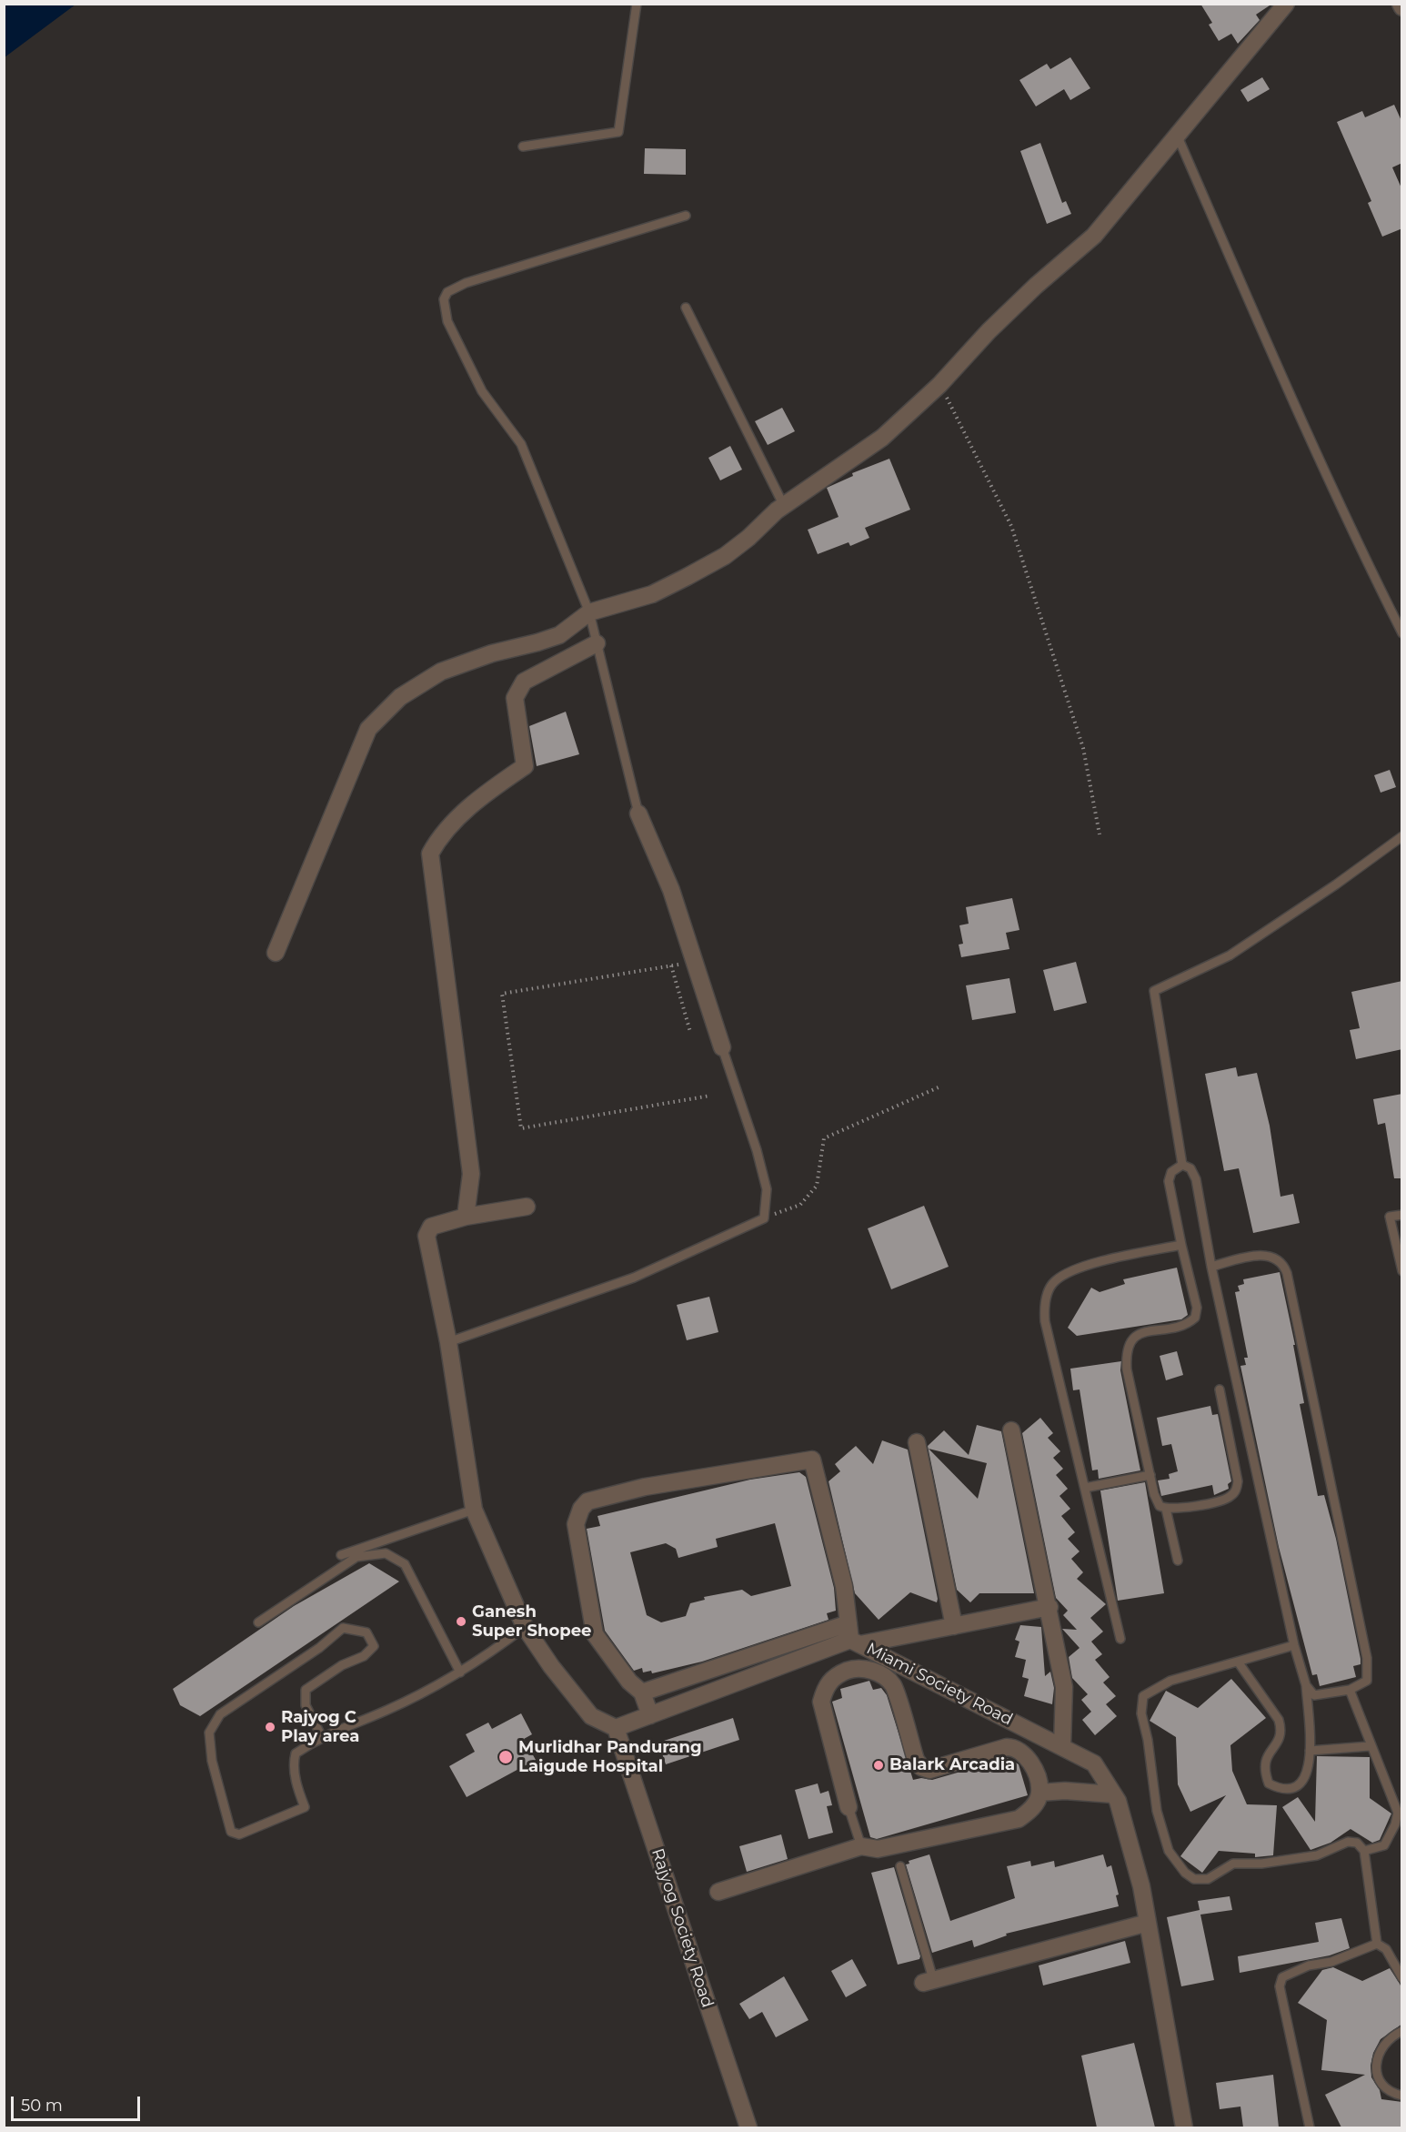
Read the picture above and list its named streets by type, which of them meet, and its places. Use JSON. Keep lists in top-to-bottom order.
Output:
{
  "streets": {
    "street": ["Miami Society Road", "Rajyog Society Road"]
  },
  "crossings": [
    ["Miami Society Road", "Rajyog Society Road"]
  ],
  "places": [
    "Ganesh Super Shopee",
    "Rajyog C Play area",
    "Murlidhar Pandurang Laigude Hospital",
    "Balark Arcadia"
  ],
  "scale_bar": "50 m"
}
